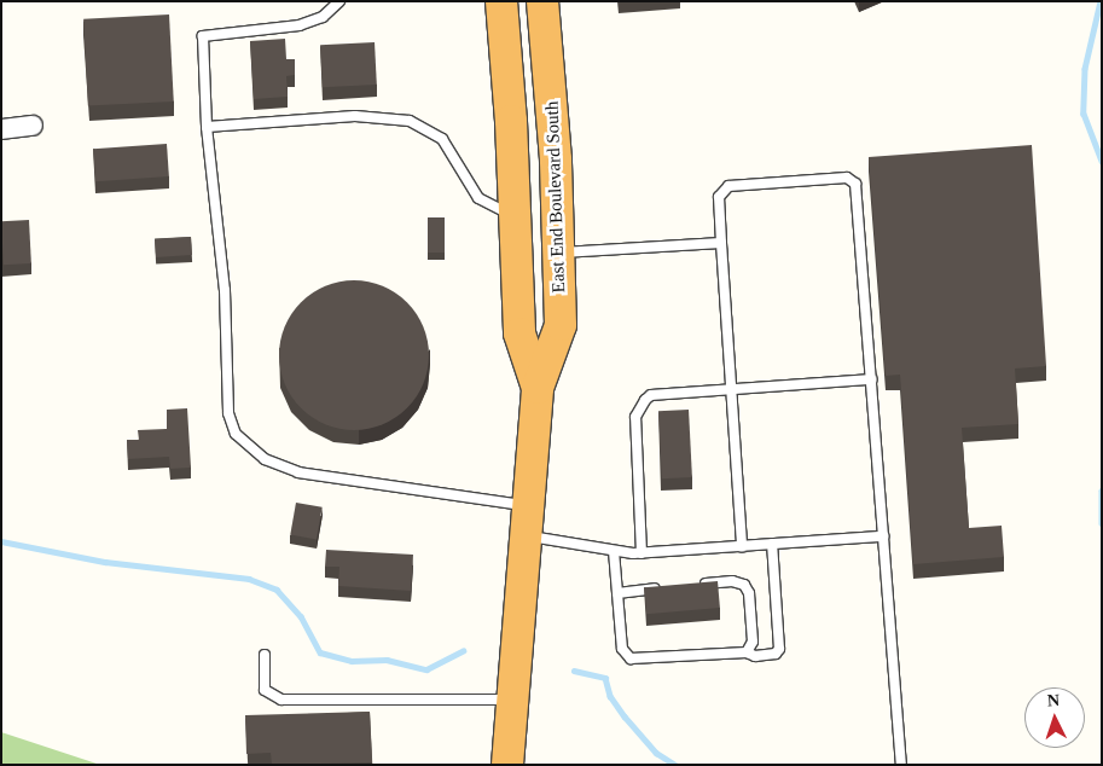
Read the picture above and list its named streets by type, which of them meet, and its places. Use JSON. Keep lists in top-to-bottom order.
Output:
{
  "streets": {
    "highway": ["East End Boulevard South"]
  },
  "north": "top"
}
